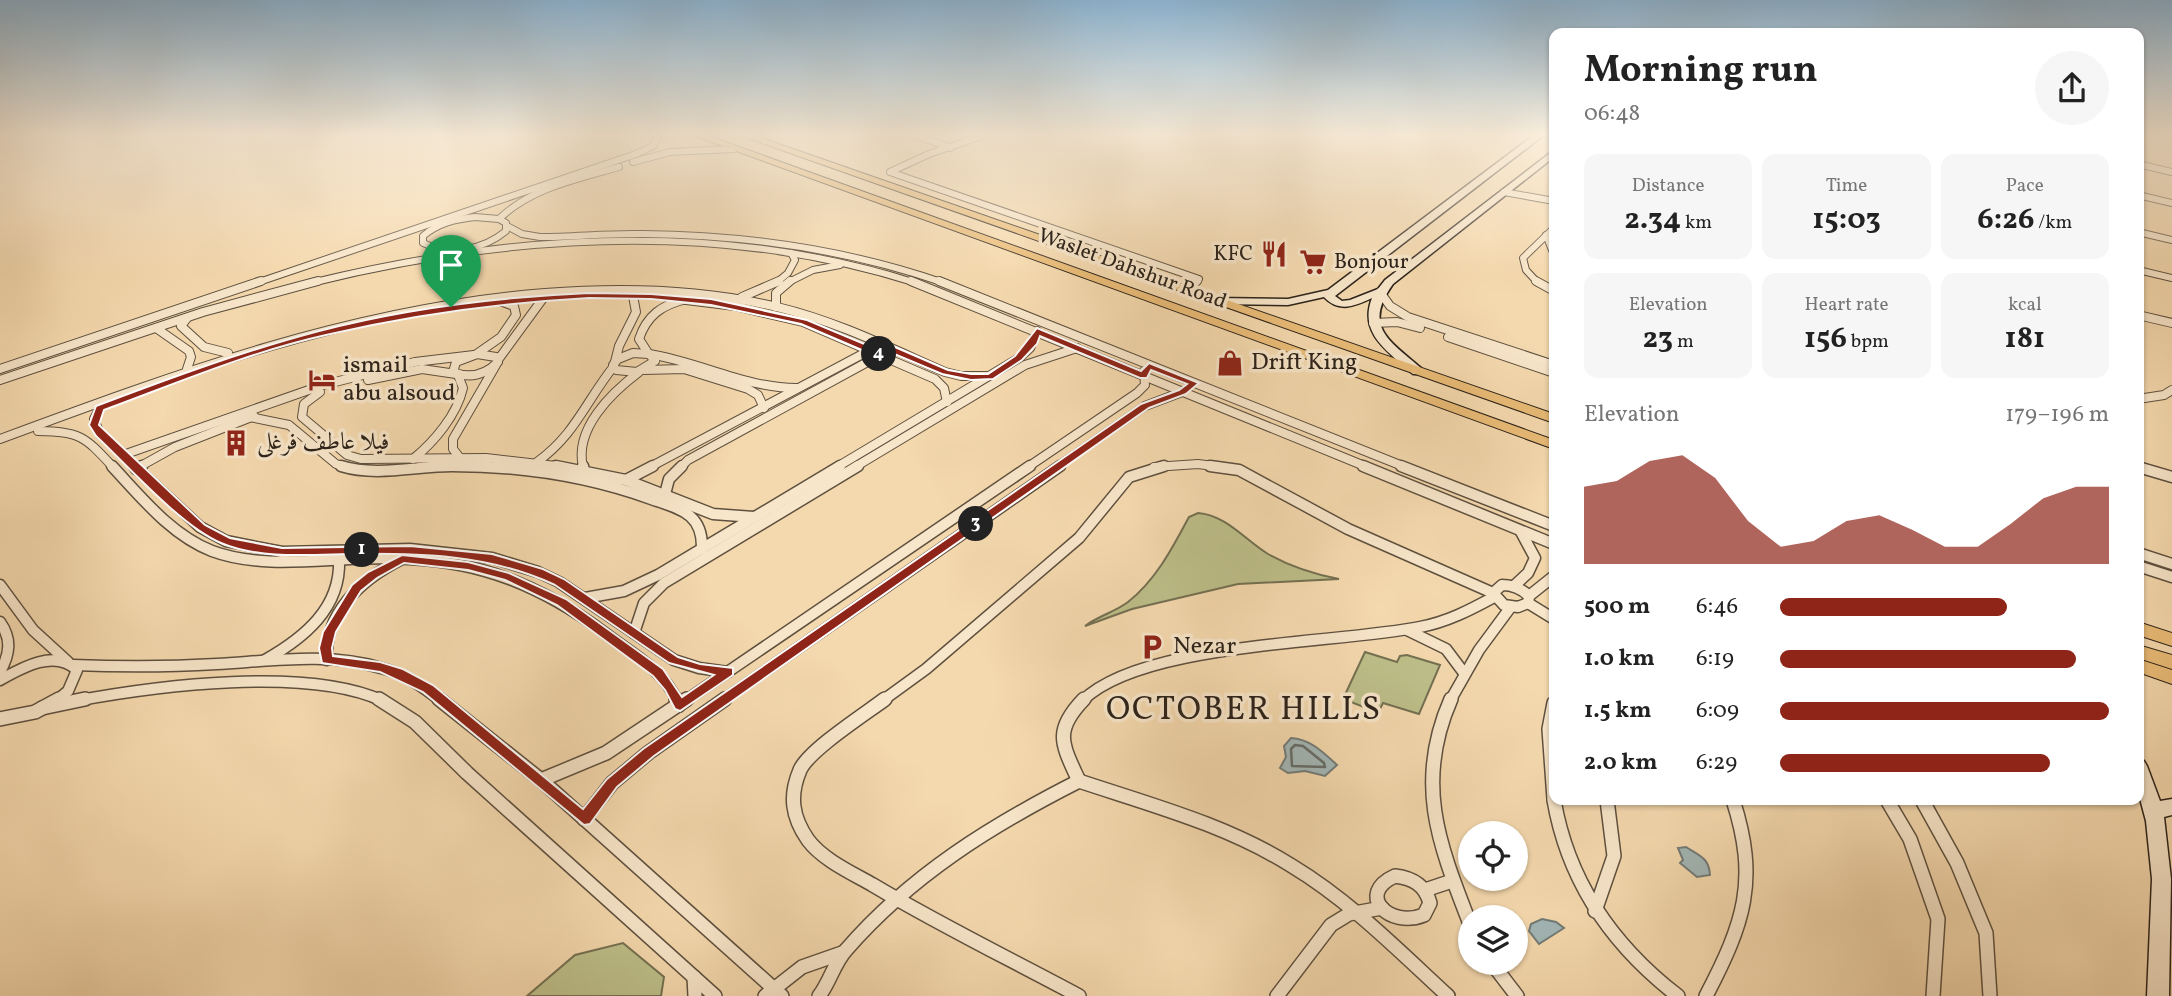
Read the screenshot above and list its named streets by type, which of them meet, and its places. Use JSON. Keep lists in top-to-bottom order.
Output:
{
  "streets": {
    "main road": ["Waslet Dahshur Road"]
  },
  "districts": ["OCTOBER HILLS"],
  "places": {
    "restaurant": ["KFC"],
    "supermarket": ["Bonjour"],
    "shop": ["Drift King"],
    "hotel": ["ismail abu alsoud"],
    "building": ["فيلا عاطف فرغلى"],
    "parking": ["Nezar"]
  },
  "page": {
    "heading": ["Morning run", "06:48"],
    "stats": [
      ["Distance", "2.34 km"],
      ["Time", "15:03"],
      ["Pace", "6:26 /km"],
      ["Elevation", "23 m"],
      ["Heart rate", "156 bpm"],
      ["kcal", "181"]
    ],
    "pins": ["4", "3", "1"],
    "chart": ["Elevation", "179–196 m"],
    "list": [
      {
        "name": "500 m",
        "note": "6:46"
      },
      {
        "name": "1.0 km",
        "note": "6:19"
      },
      {
        "name": "1.5 km",
        "note": "6:09"
      },
      {
        "name": "2.0 km",
        "note": "6:29"
      }
    ]
  }
}
